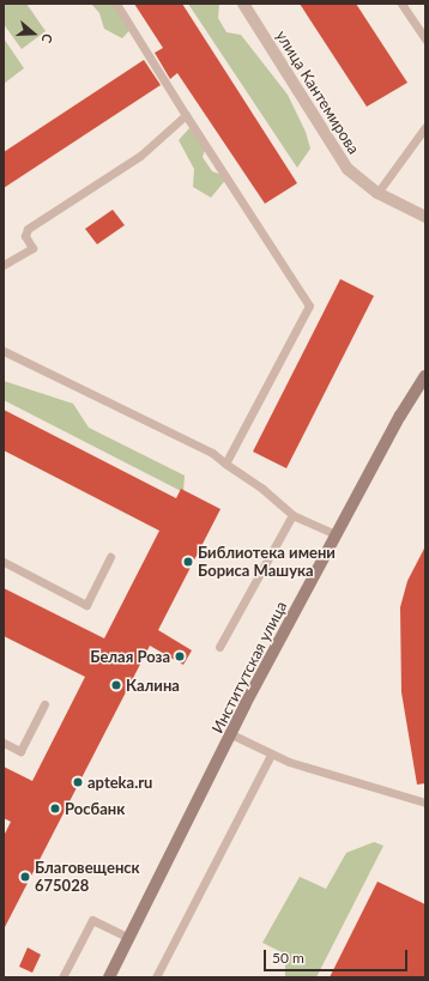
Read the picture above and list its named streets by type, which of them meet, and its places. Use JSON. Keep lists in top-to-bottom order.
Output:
{
  "streets": {
    "main road": ["Институтская улица"],
    "street": ["улица Кантемирова"]
  },
  "places": [
    "Библиотека имени Бориса Машука",
    "Белая Роза",
    "Калина",
    "apteka.ru",
    "Росбанк",
    "Благовещенск 675028"
  ],
  "scale_bar": "50 m",
  "north": "right"
}
